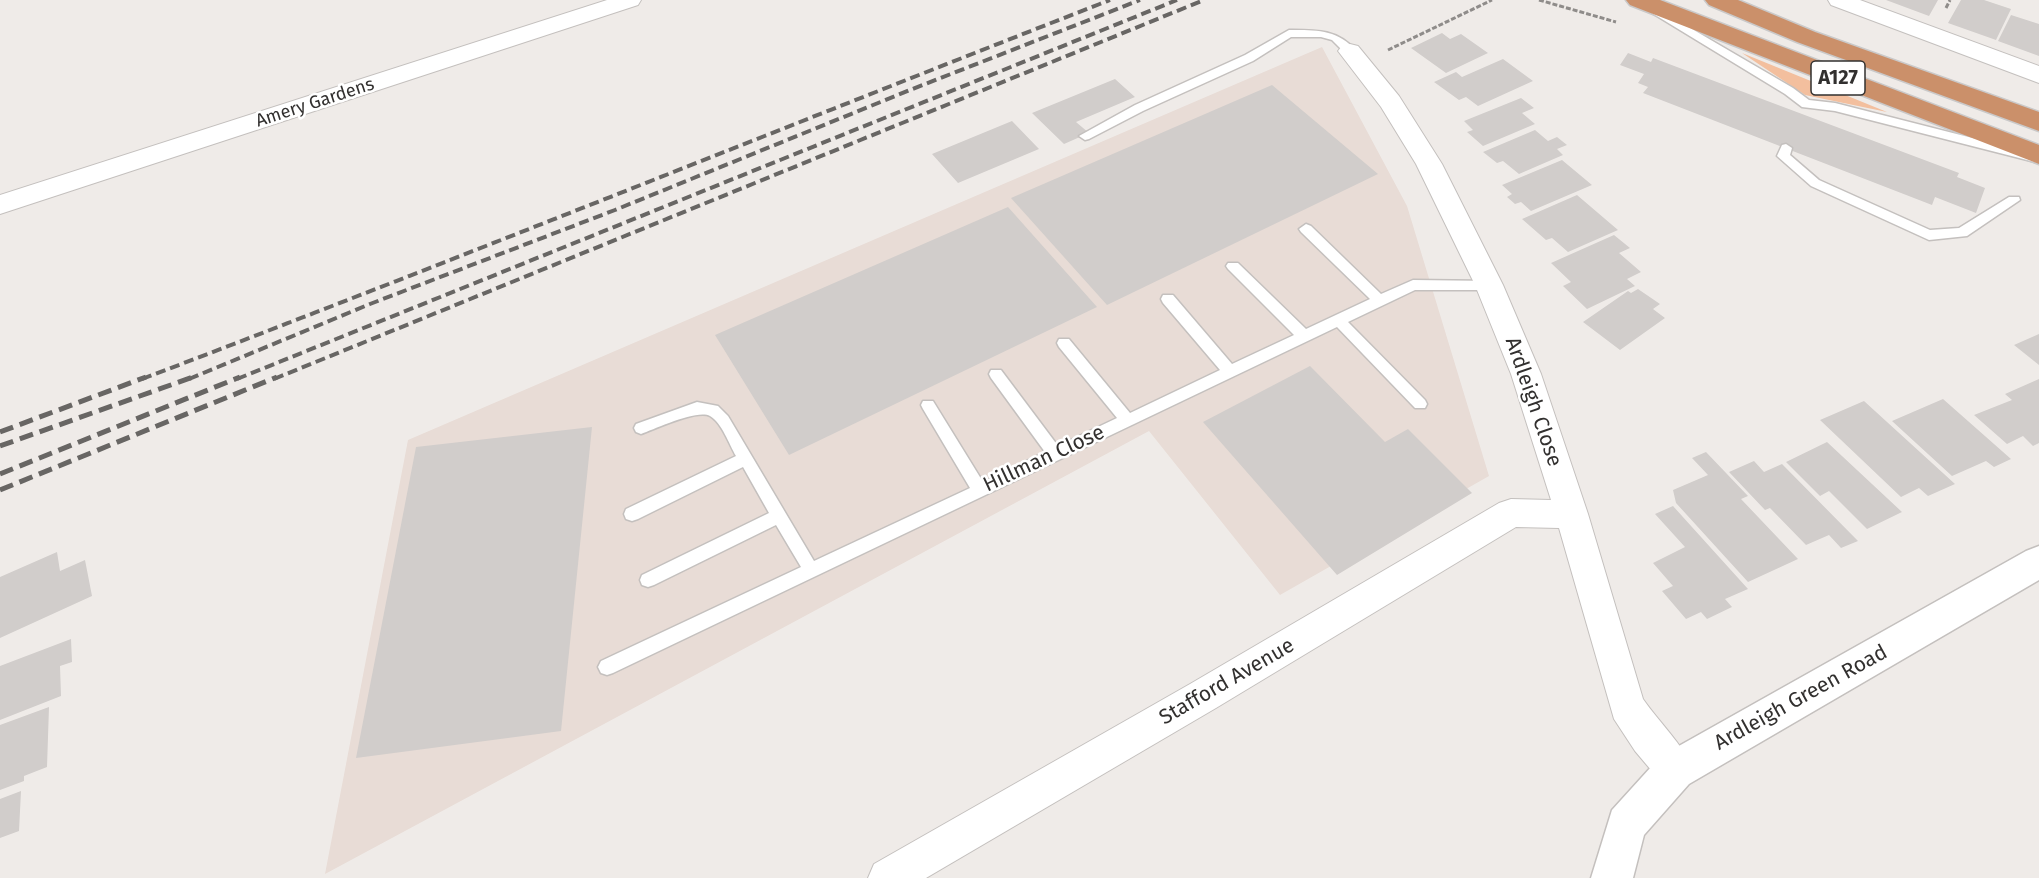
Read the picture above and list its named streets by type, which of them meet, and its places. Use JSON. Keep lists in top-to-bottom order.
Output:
{
  "streets": {
    "highway": ["A127"],
    "street": [
      "Amery Gardens",
      "Ardleigh Close",
      "Stafford Avenue",
      "Ardleigh Green Road"
    ],
    "lane": ["Hillman Close"]
  },
  "crossings": [
    ["Ardleigh Close", "Hillman Close"],
    ["Ardleigh Close", "Stafford Avenue"],
    ["Ardleigh Close", "Ardleigh Green Road"]
  ]
}
